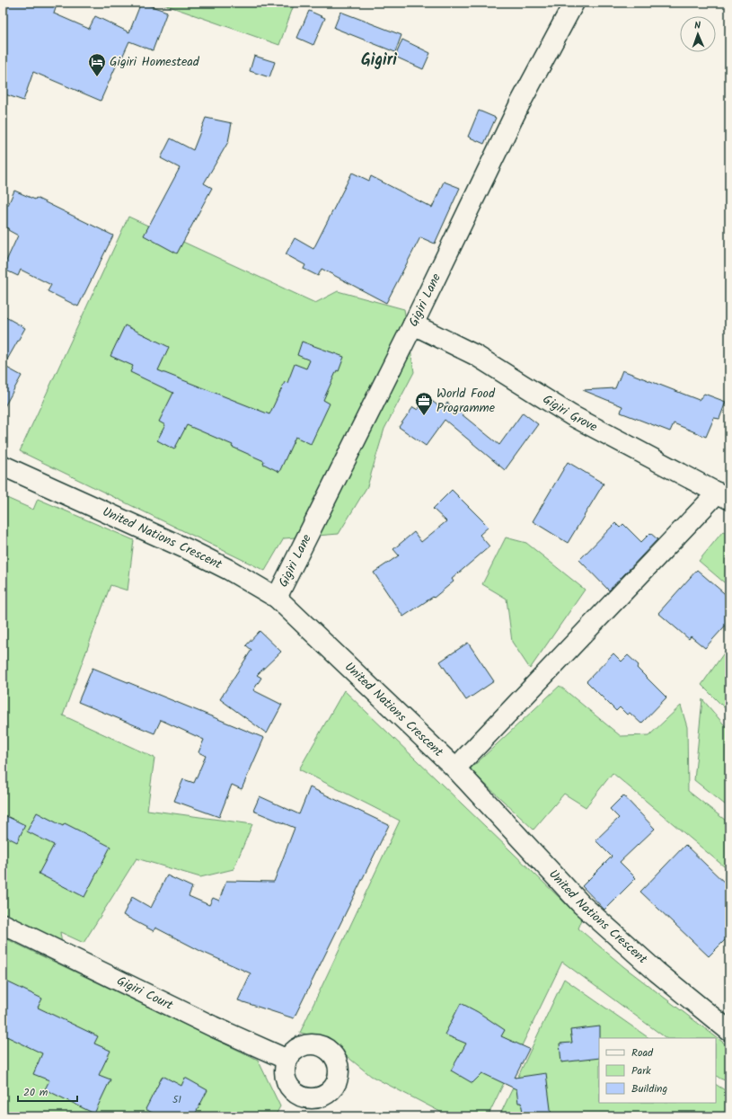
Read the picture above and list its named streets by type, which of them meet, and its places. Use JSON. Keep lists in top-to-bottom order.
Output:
{
  "streets": {
    "street": [
      "Gigiri Lane",
      "Gigiri Grove",
      "United Nations Crescent",
      "Gigiri Court"
    ]
  },
  "crossings": [
    ["Gigiri Lane", "Gigiri Grove"],
    ["Gigiri Lane", "United Nations Crescent"]
  ],
  "districts": ["Gigiri"],
  "places": {
    "hotel": ["Gigiri Homestead"],
    "office": ["World Food Programme"]
  },
  "house_numbers": ["51"],
  "legend": ["Road", "Park", "Building"],
  "scale_bar": "20 m",
  "north": "top"
}
